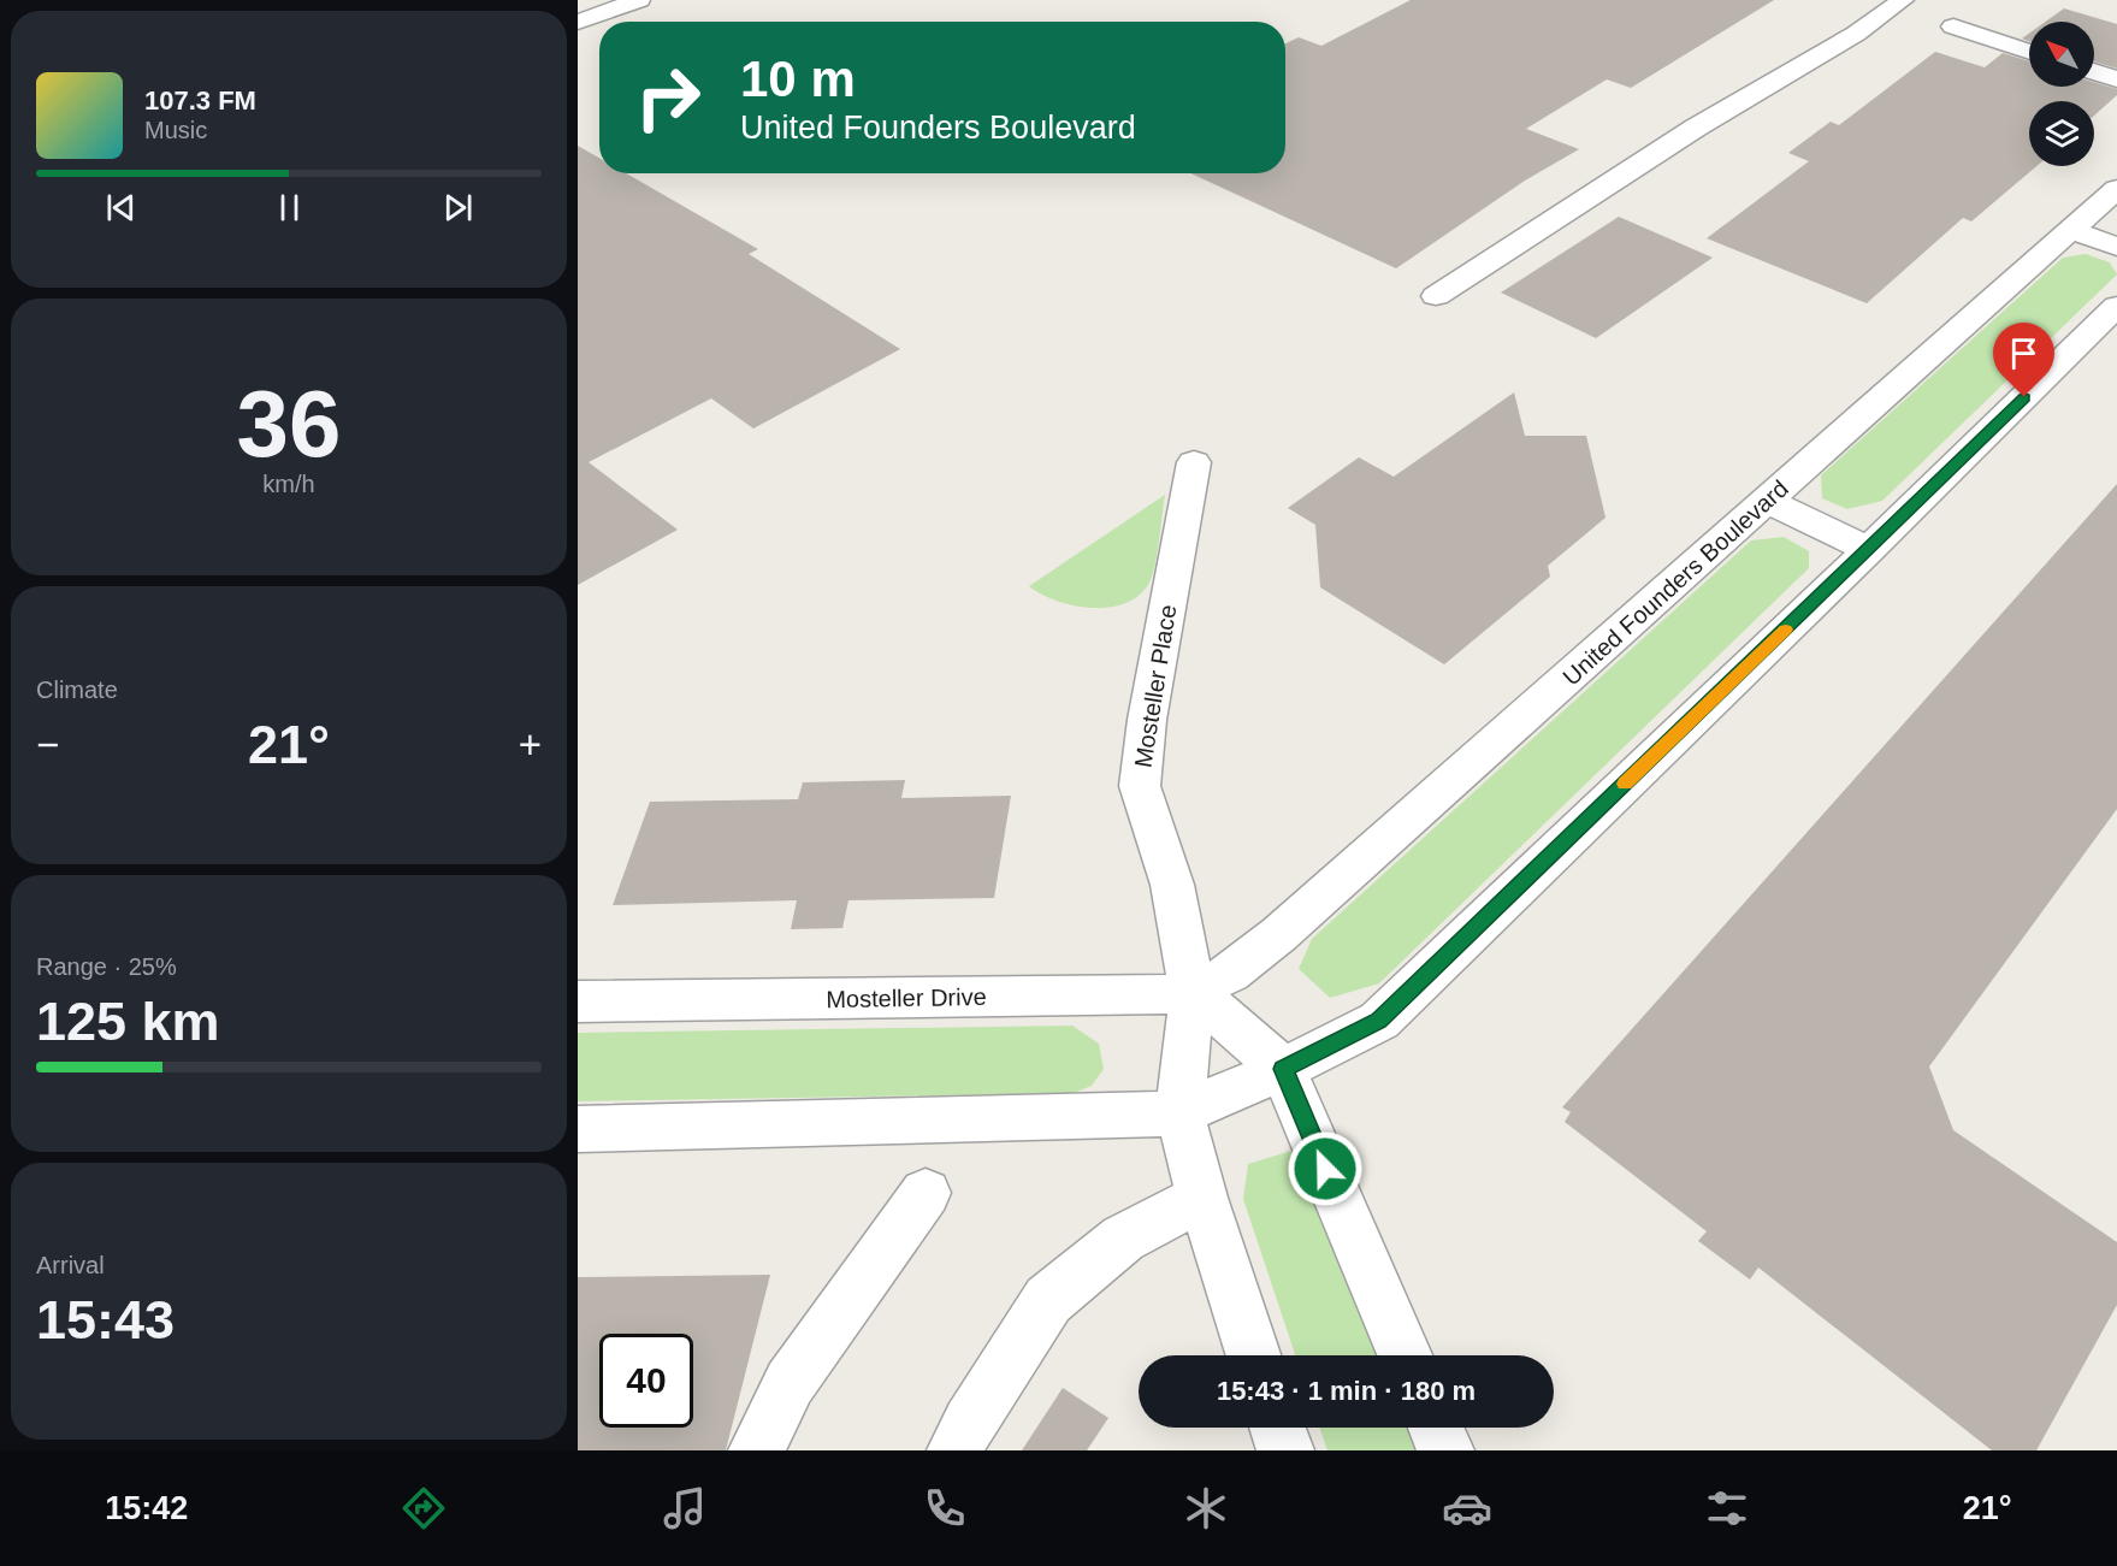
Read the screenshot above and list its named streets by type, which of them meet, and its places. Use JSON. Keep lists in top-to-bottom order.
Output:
{
  "streets": {
    "street": ["United Founders Boulevard", "Mosteller Place", "Mosteller Drive"]
  },
  "crossings": [
    ["United Founders Boulevard", "Mosteller Place"],
    ["United Founders Boulevard", "Mosteller Drive"],
    ["Mosteller Place", "Mosteller Drive"]
  ],
  "north": "top left",
  "page": {
    "turn": ["10 m", "United Founders Boulevard"],
    "song": ["107.3 FM", "Music"],
    "tile": [
      ["36", "km/h"],
      "Climate",
      ["Range · 25%", "125 km"],
      ["Arrival", "15:43"]
    ],
    "heat": ["−", "21°", "+"],
    "limit": "40",
    "trip": "15:43 · 1 min · 180 m",
    "tabs": ["15:42", "21°"]
  }
}
